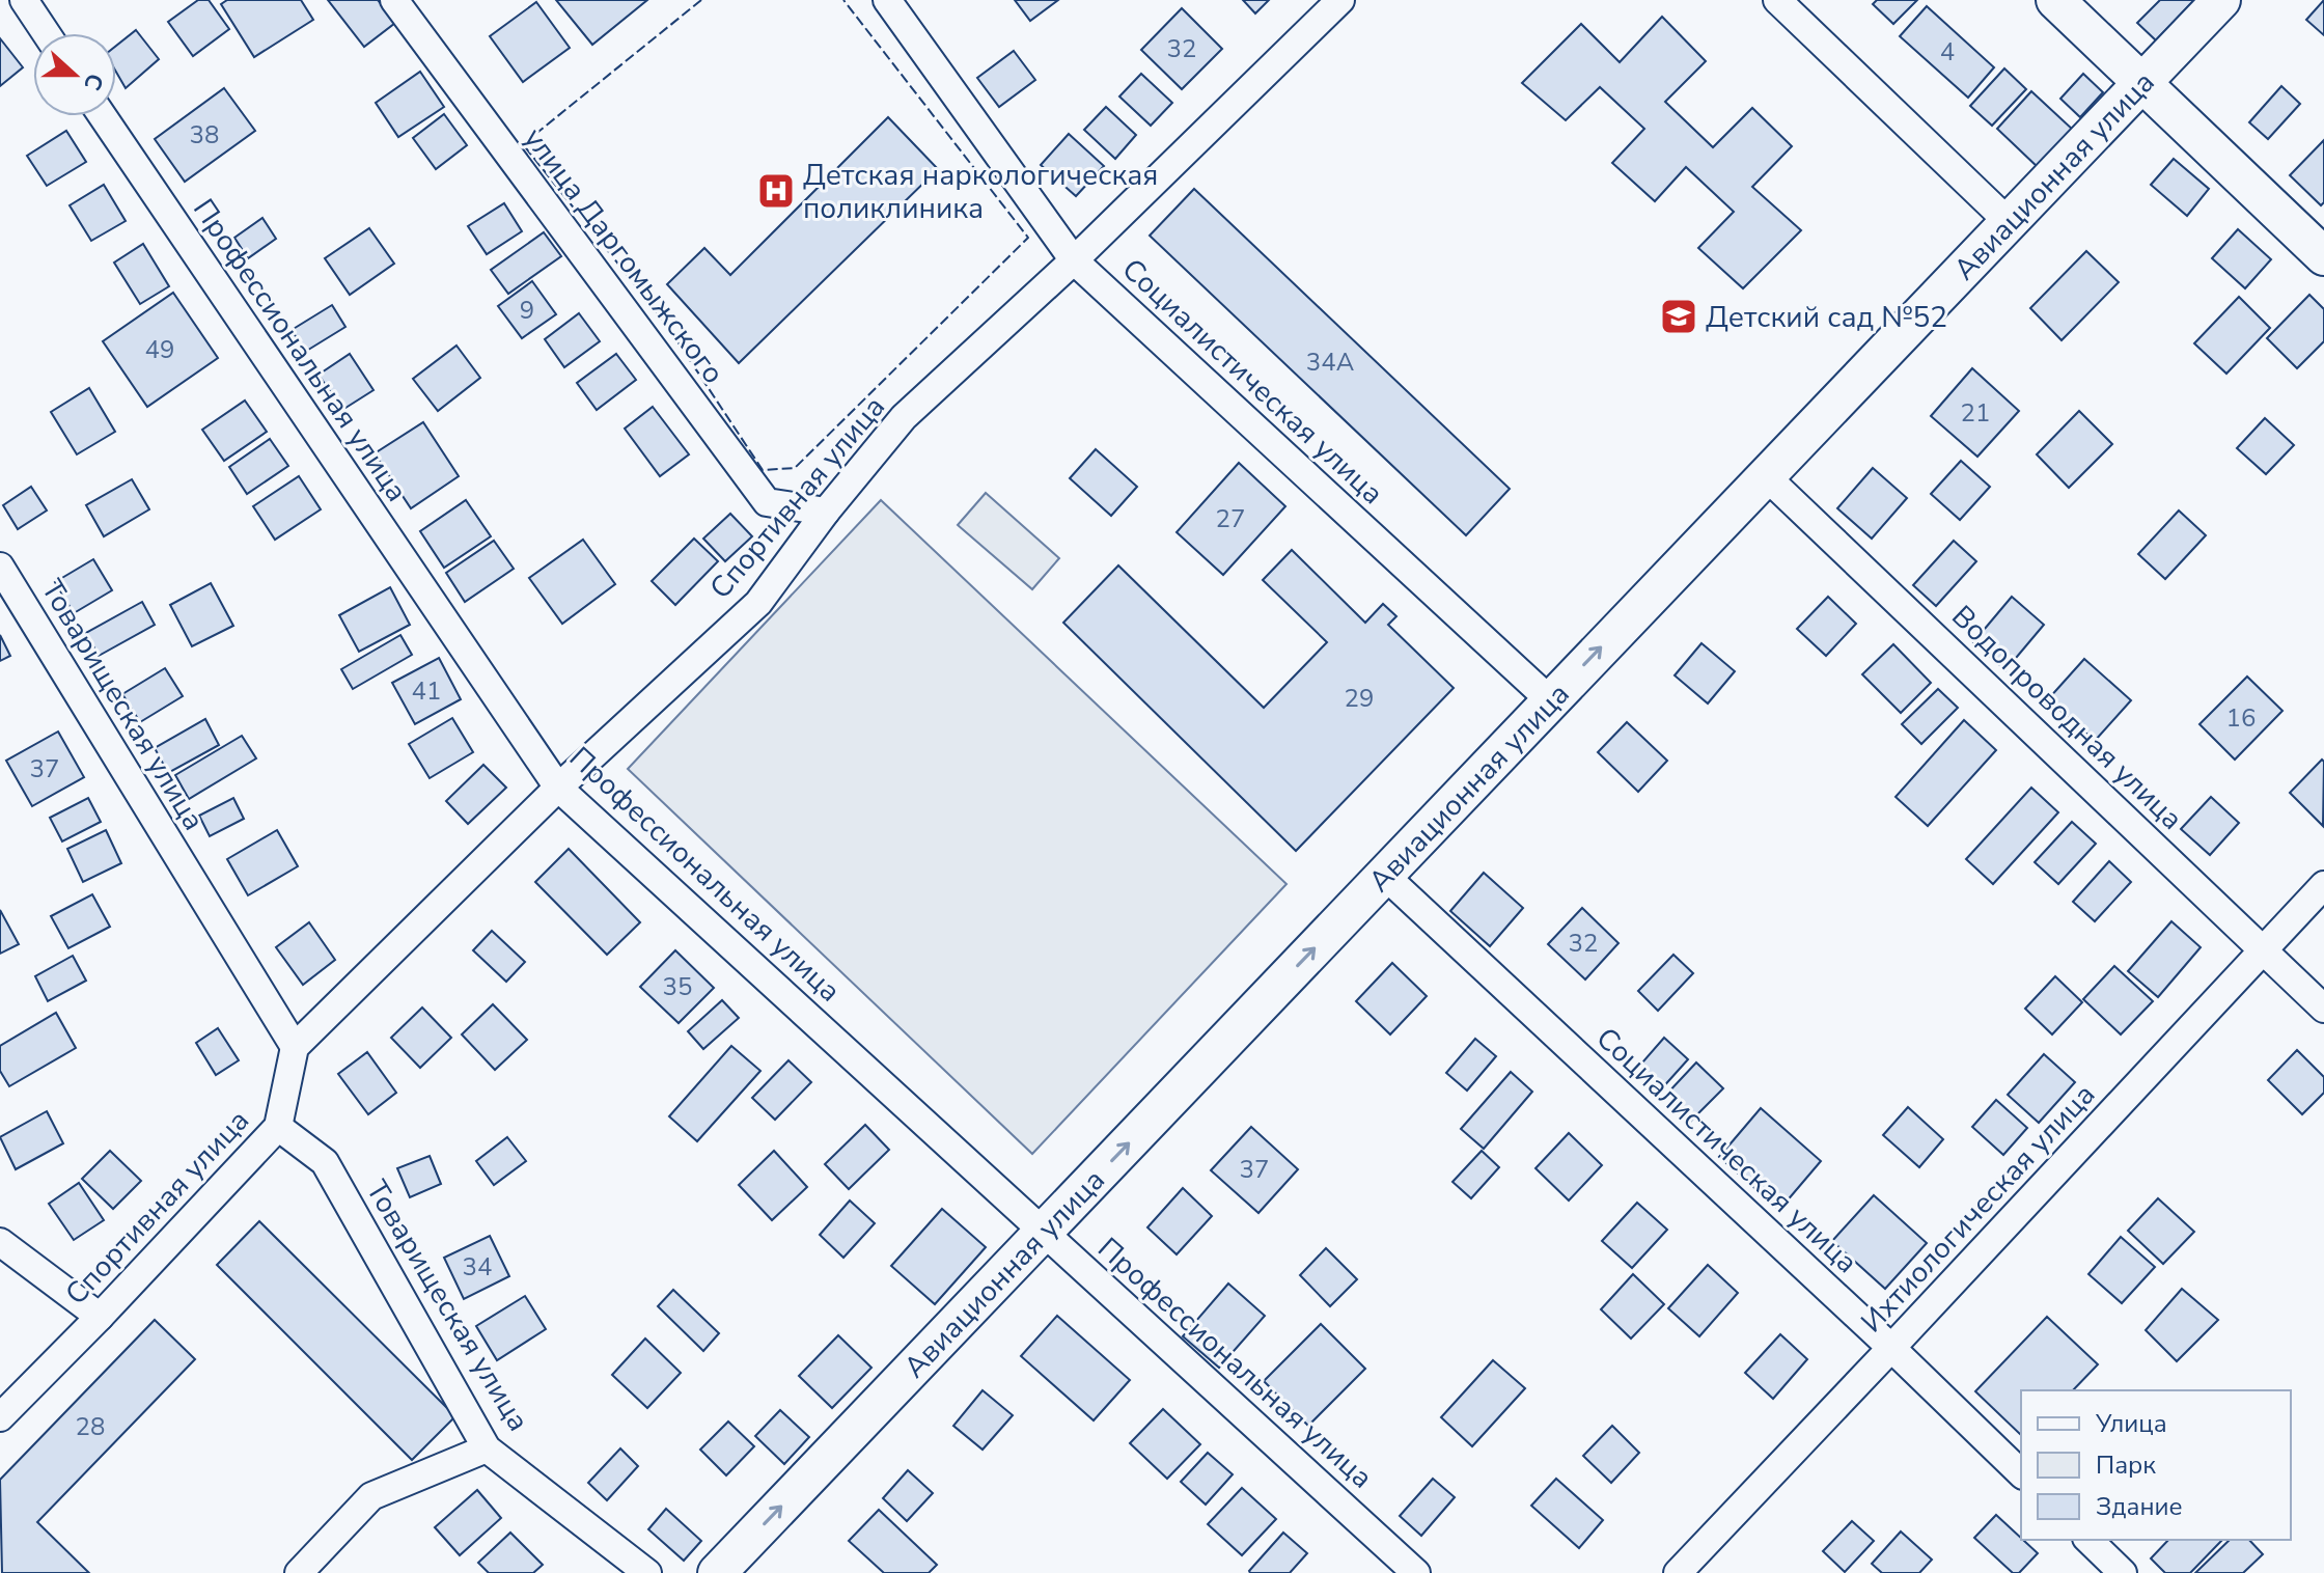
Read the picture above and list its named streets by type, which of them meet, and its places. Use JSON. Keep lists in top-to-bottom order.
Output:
{
  "streets": {
    "main road": ["Авиационная улица"],
    "street": [
      "улица Даргомыжского",
      "Профессиональная улица",
      "Социалистическая улица",
      "Спортивная улица",
      "Товарищеская улица",
      "Водопроводная улица",
      "Ихтиологическая улица"
    ]
  },
  "crossings": [
    ["Авиационная улица", "Профессиональная улица"],
    ["Авиационная улица", "Социалистическая улица"],
    ["Авиационная улица", "Водопроводная улица"],
    ["улица Даргомыжского", "Спортивная улица"],
    ["Профессиональная улица", "Спортивная улица"],
    ["Социалистическая улица", "Спортивная улица"],
    ["Социалистическая улица", "Ихтиологическая улица"],
    ["Спортивная улица", "Товарищеская улица"],
    ["Водопроводная улица", "Ихтиологическая улица"]
  ],
  "one_way": ["Авиационная улица"],
  "places": {
    "hospital": ["Детская наркологическая поликлиника"],
    "school or university": ["Детский сад №52"]
  },
  "house_numbers": [
    "32",
    "4",
    "38",
    "9",
    "49",
    "34А",
    "21",
    "27",
    "41",
    "29",
    "16",
    "37",
    "32",
    "35",
    "37",
    "34",
    "28"
  ],
  "legend": ["Улица", "Парк", "Здание"],
  "north": "right"
}
